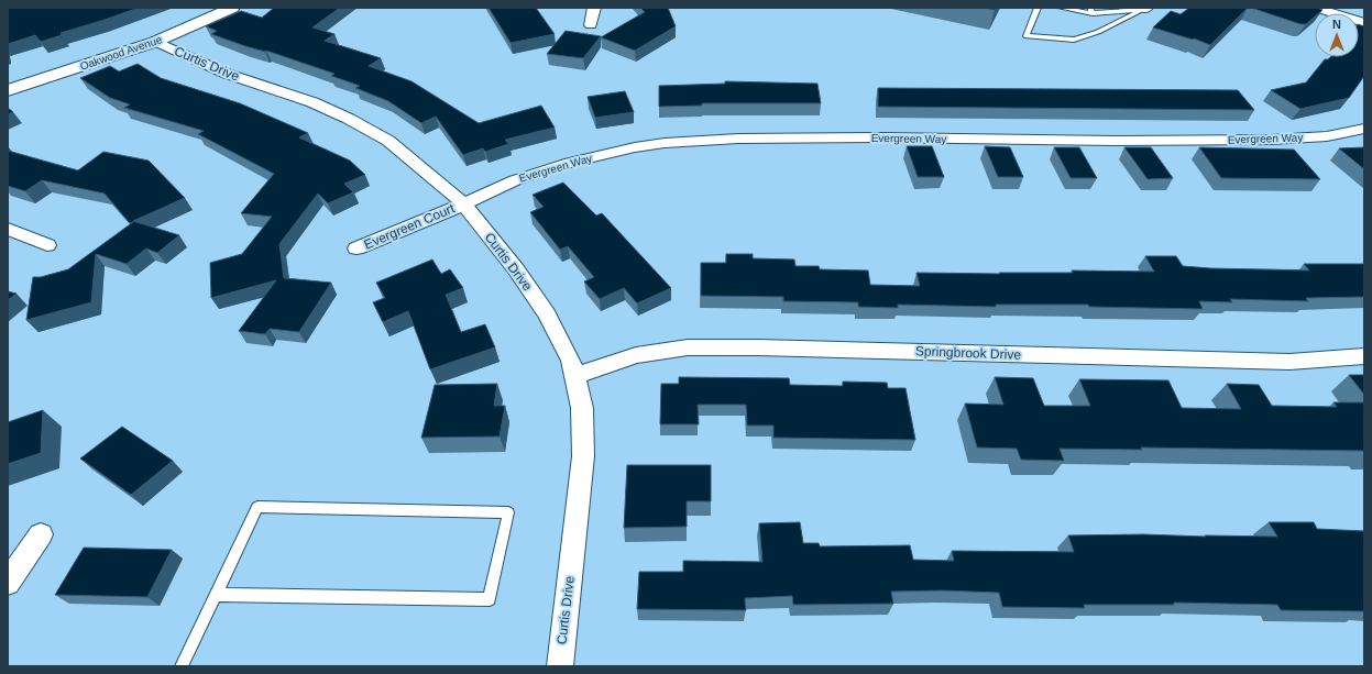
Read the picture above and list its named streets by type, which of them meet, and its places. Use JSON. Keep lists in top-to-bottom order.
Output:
{
  "streets": {
    "main road": ["Oakwood Avenue"],
    "street": [
      "Curtis Drive",
      "Evergreen Way",
      "Evergreen Court",
      "Springbrook Drive"
    ]
  },
  "crossings": [
    ["Oakwood Avenue", "Curtis Drive"],
    ["Curtis Drive", "Evergreen Way"],
    ["Curtis Drive", "Evergreen Court"],
    ["Curtis Drive", "Springbrook Drive"],
    ["Evergreen Way", "Evergreen Court"]
  ],
  "north": "top"
}
